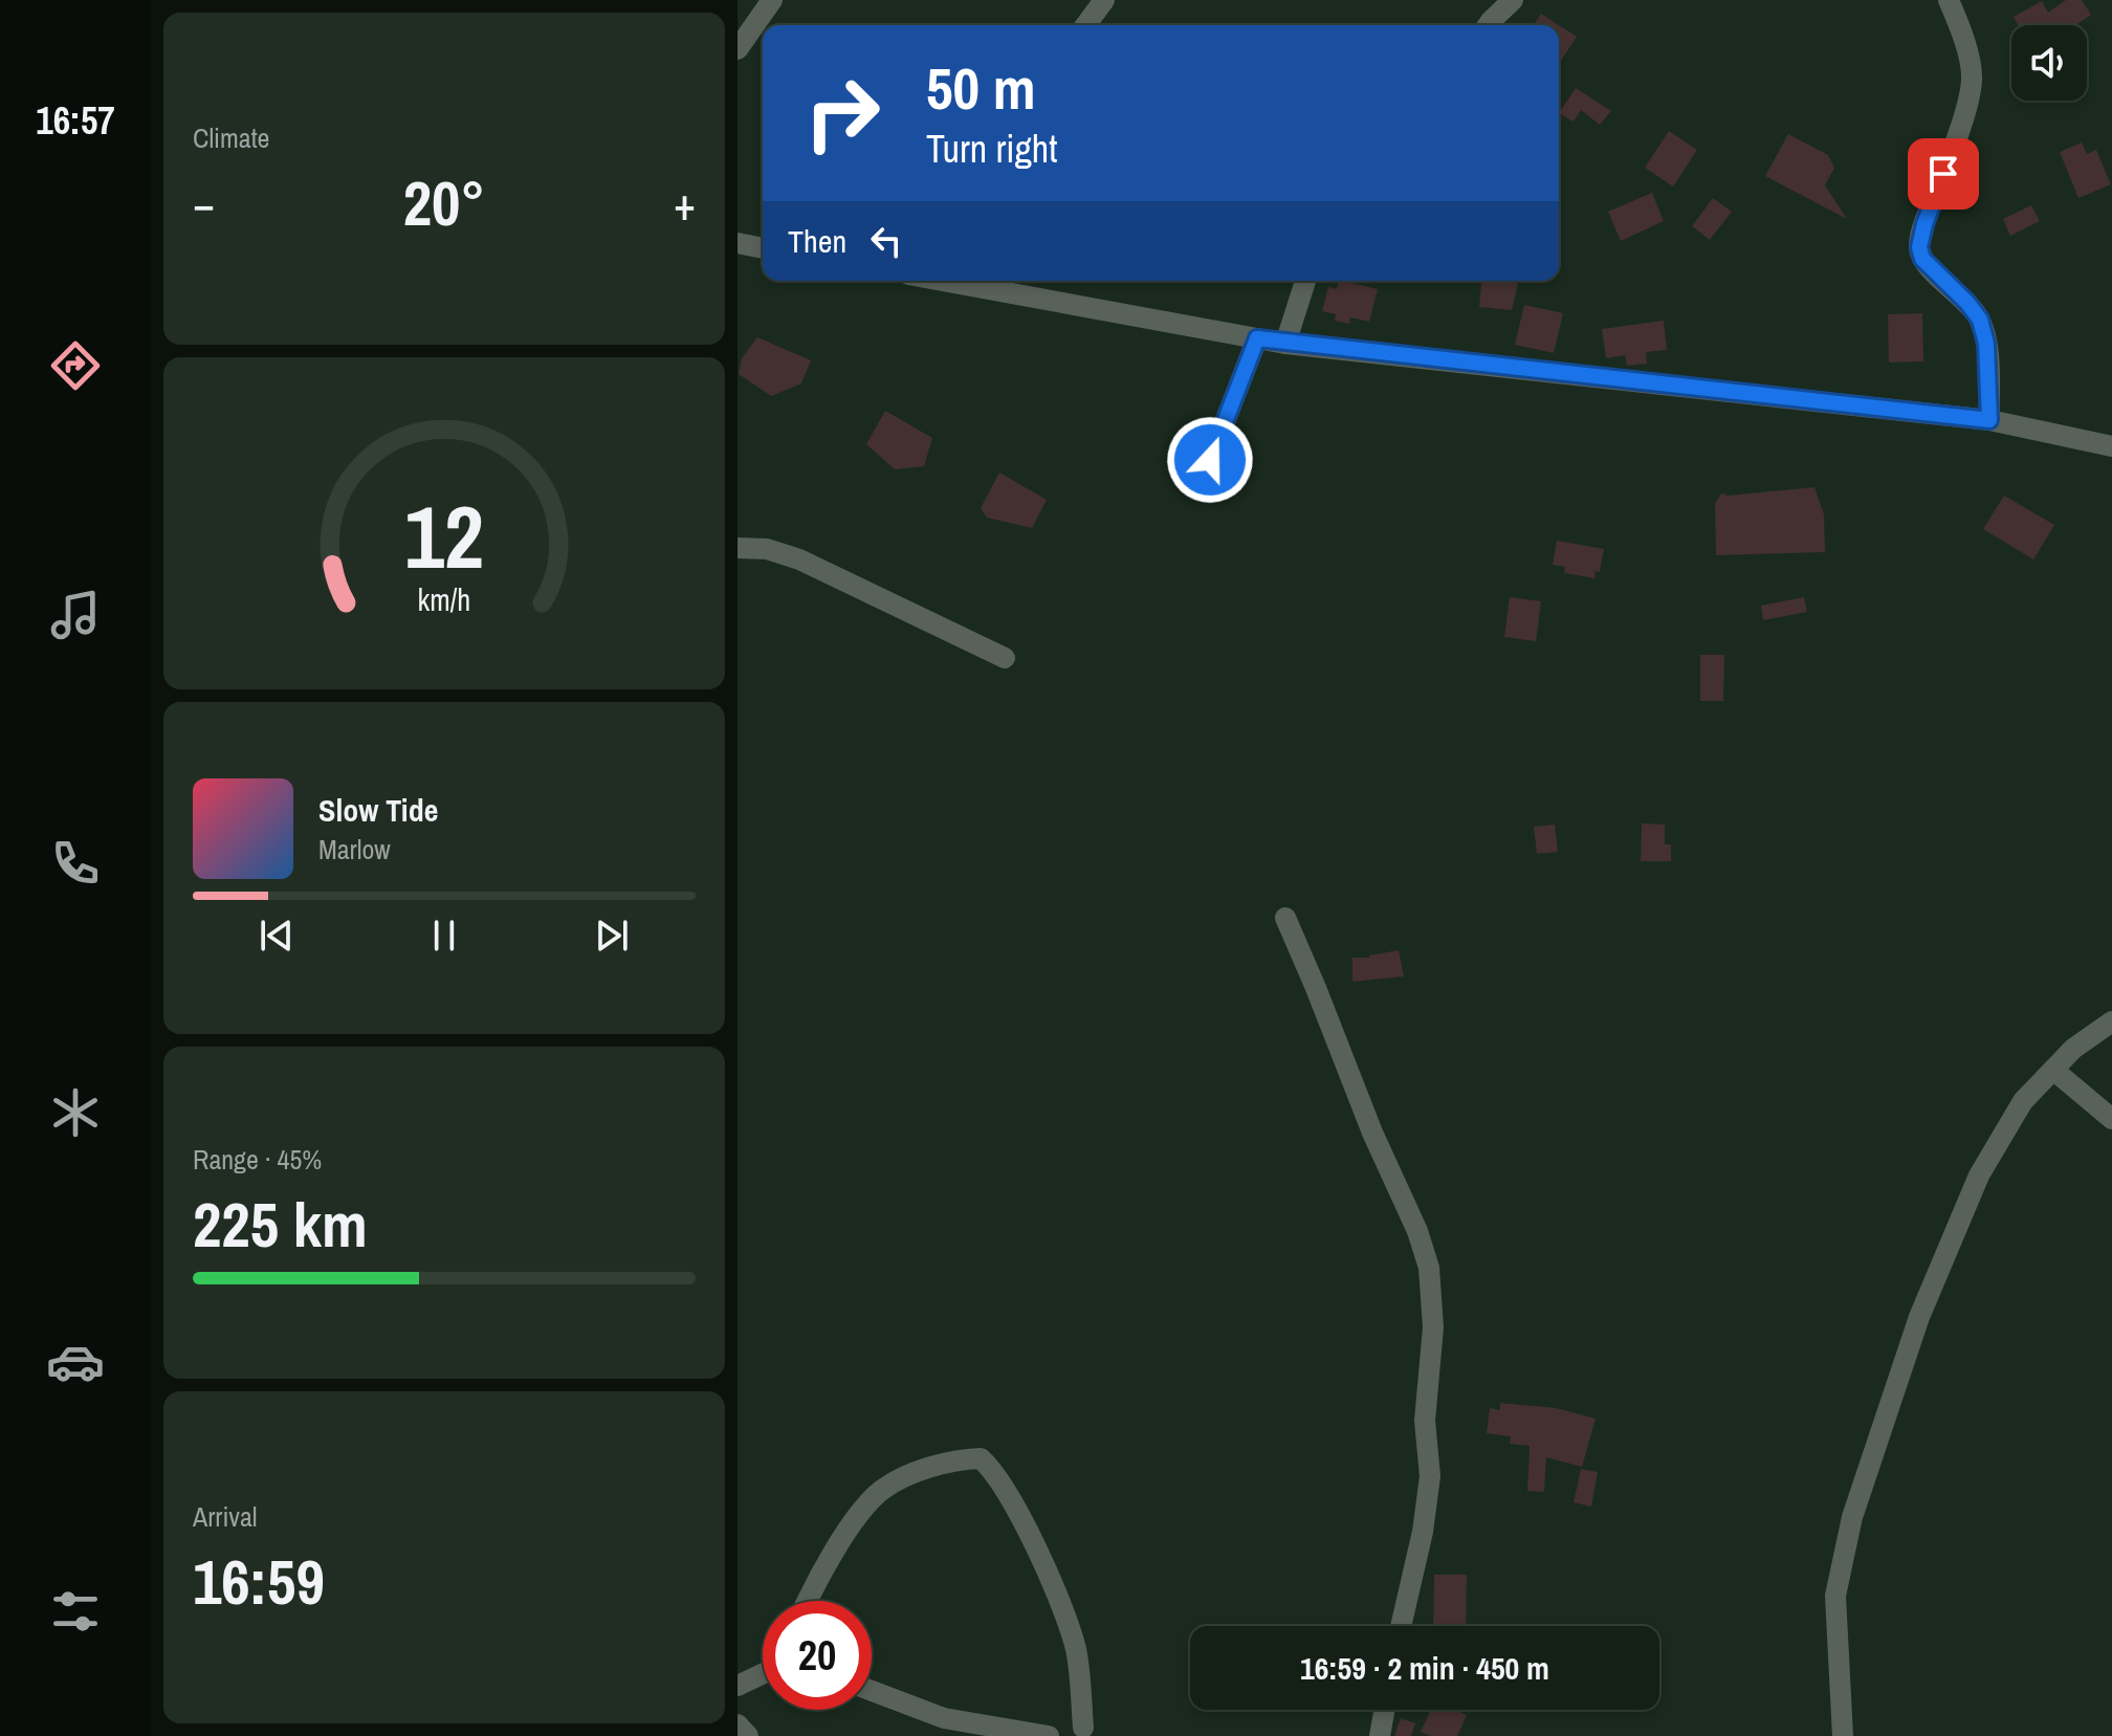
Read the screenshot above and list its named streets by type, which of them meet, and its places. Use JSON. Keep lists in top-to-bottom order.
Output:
{
  "page": {
    "tabs": "16:57",
    "tile": [
      "Climate",
      ["Range · 45%", "225 km"],
      ["Arrival", "16:59"]
    ],
    "turn": ["50 m", "Turn right"],
    "heat": ["−", "20°", "+"],
    "then": "Then",
    "song": ["Slow Tide", "Marlow"],
    "limit": "20",
    "trip": "16:59 · 2 min · 450 m",
    "gauge": ["12", "km/h"]
  }
}
